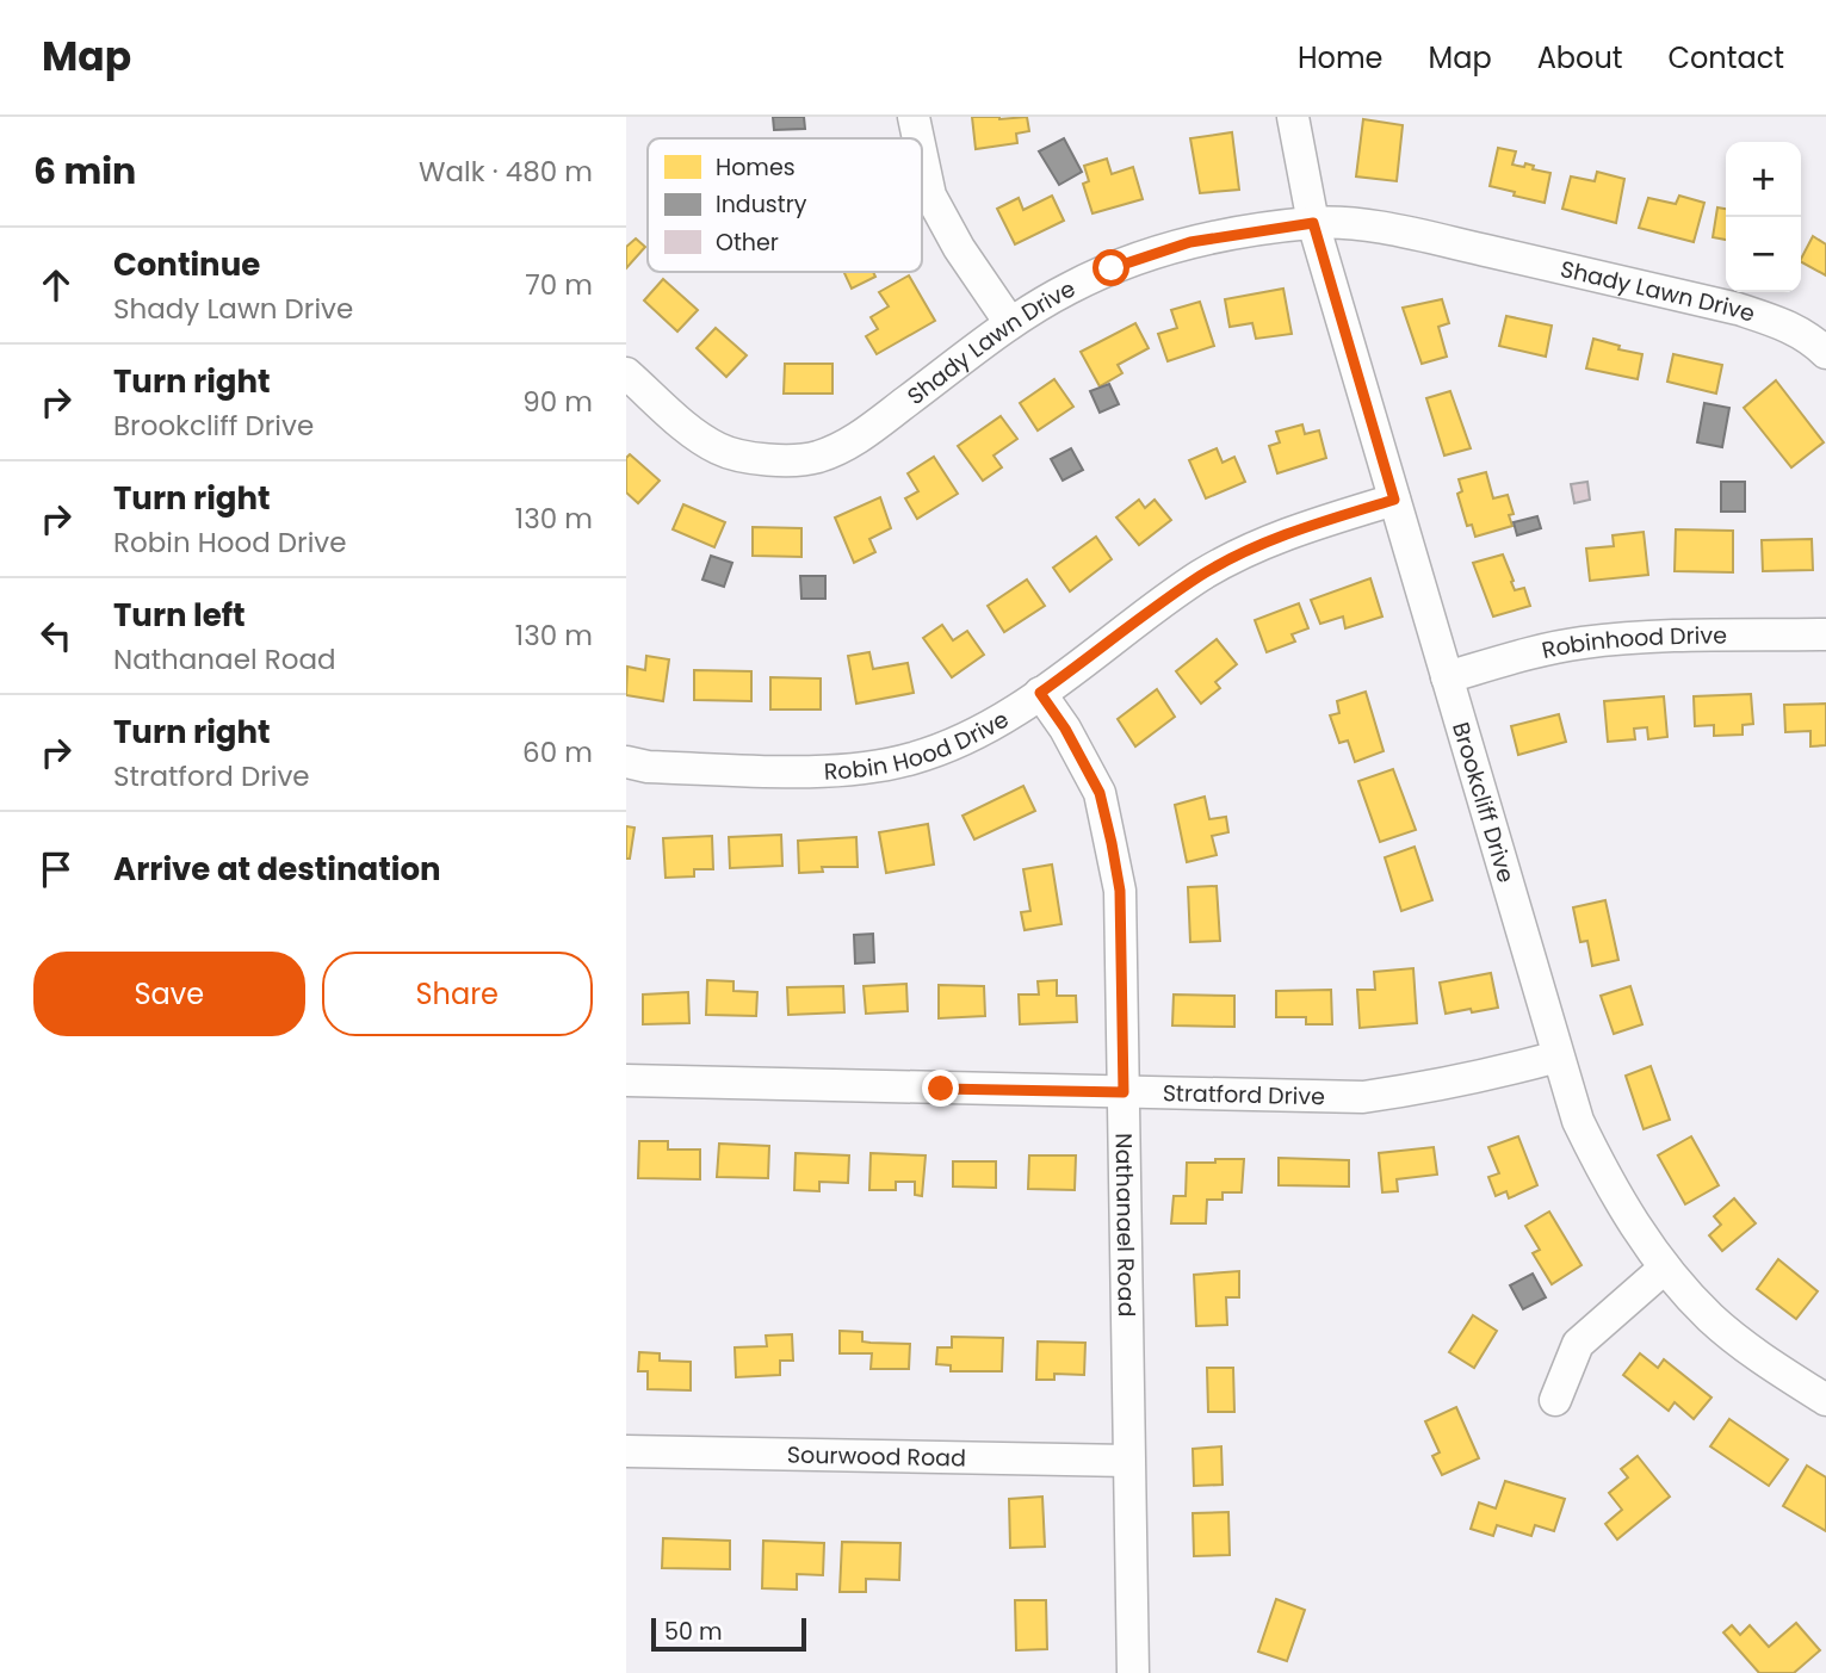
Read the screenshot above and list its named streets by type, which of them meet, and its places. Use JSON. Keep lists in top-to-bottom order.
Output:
{
  "streets": {
    "street": [
      "Shady Lawn Drive",
      "Robinhood Drive",
      "Robin Hood Drive",
      "Brookcliff Drive",
      "Stratford Drive",
      "Nathanael Road",
      "Sourwood Road"
    ]
  },
  "crossings": [
    ["Shady Lawn Drive", "Brookcliff Drive"],
    ["Robinhood Drive", "Brookcliff Drive"],
    ["Robin Hood Drive", "Brookcliff Drive"],
    ["Robin Hood Drive", "Nathanael Road"],
    ["Brookcliff Drive", "Stratford Drive"],
    ["Stratford Drive", "Nathanael Road"],
    ["Nathanael Road", "Sourwood Road"]
  ],
  "legend": ["Homes", "Industry", "Other"],
  "scale_bar": "50 m",
  "page": {
    "header": "Map",
    "nav": [
      "Home",
      "Map",
      "About",
      "Contact"
    ],
    "heading": ["6 min", "Walk · 480 m"],
    "map_buttons": ["+", "−"],
    "list": [
      ["Continue", "Shady Lawn Drive", "70 m"],
      ["Turn right", "Brookcliff Drive", "90 m"],
      ["Turn right", "Robin Hood Drive", "130 m"],
      ["Turn left", "Nathanael Road", "130 m"],
      ["Turn right", "Stratford Drive", "60 m"],
      "Arrive at destination"
    ],
    "buttons": ["Save", "Share"],
    "scale": "50 m"
  }
}
